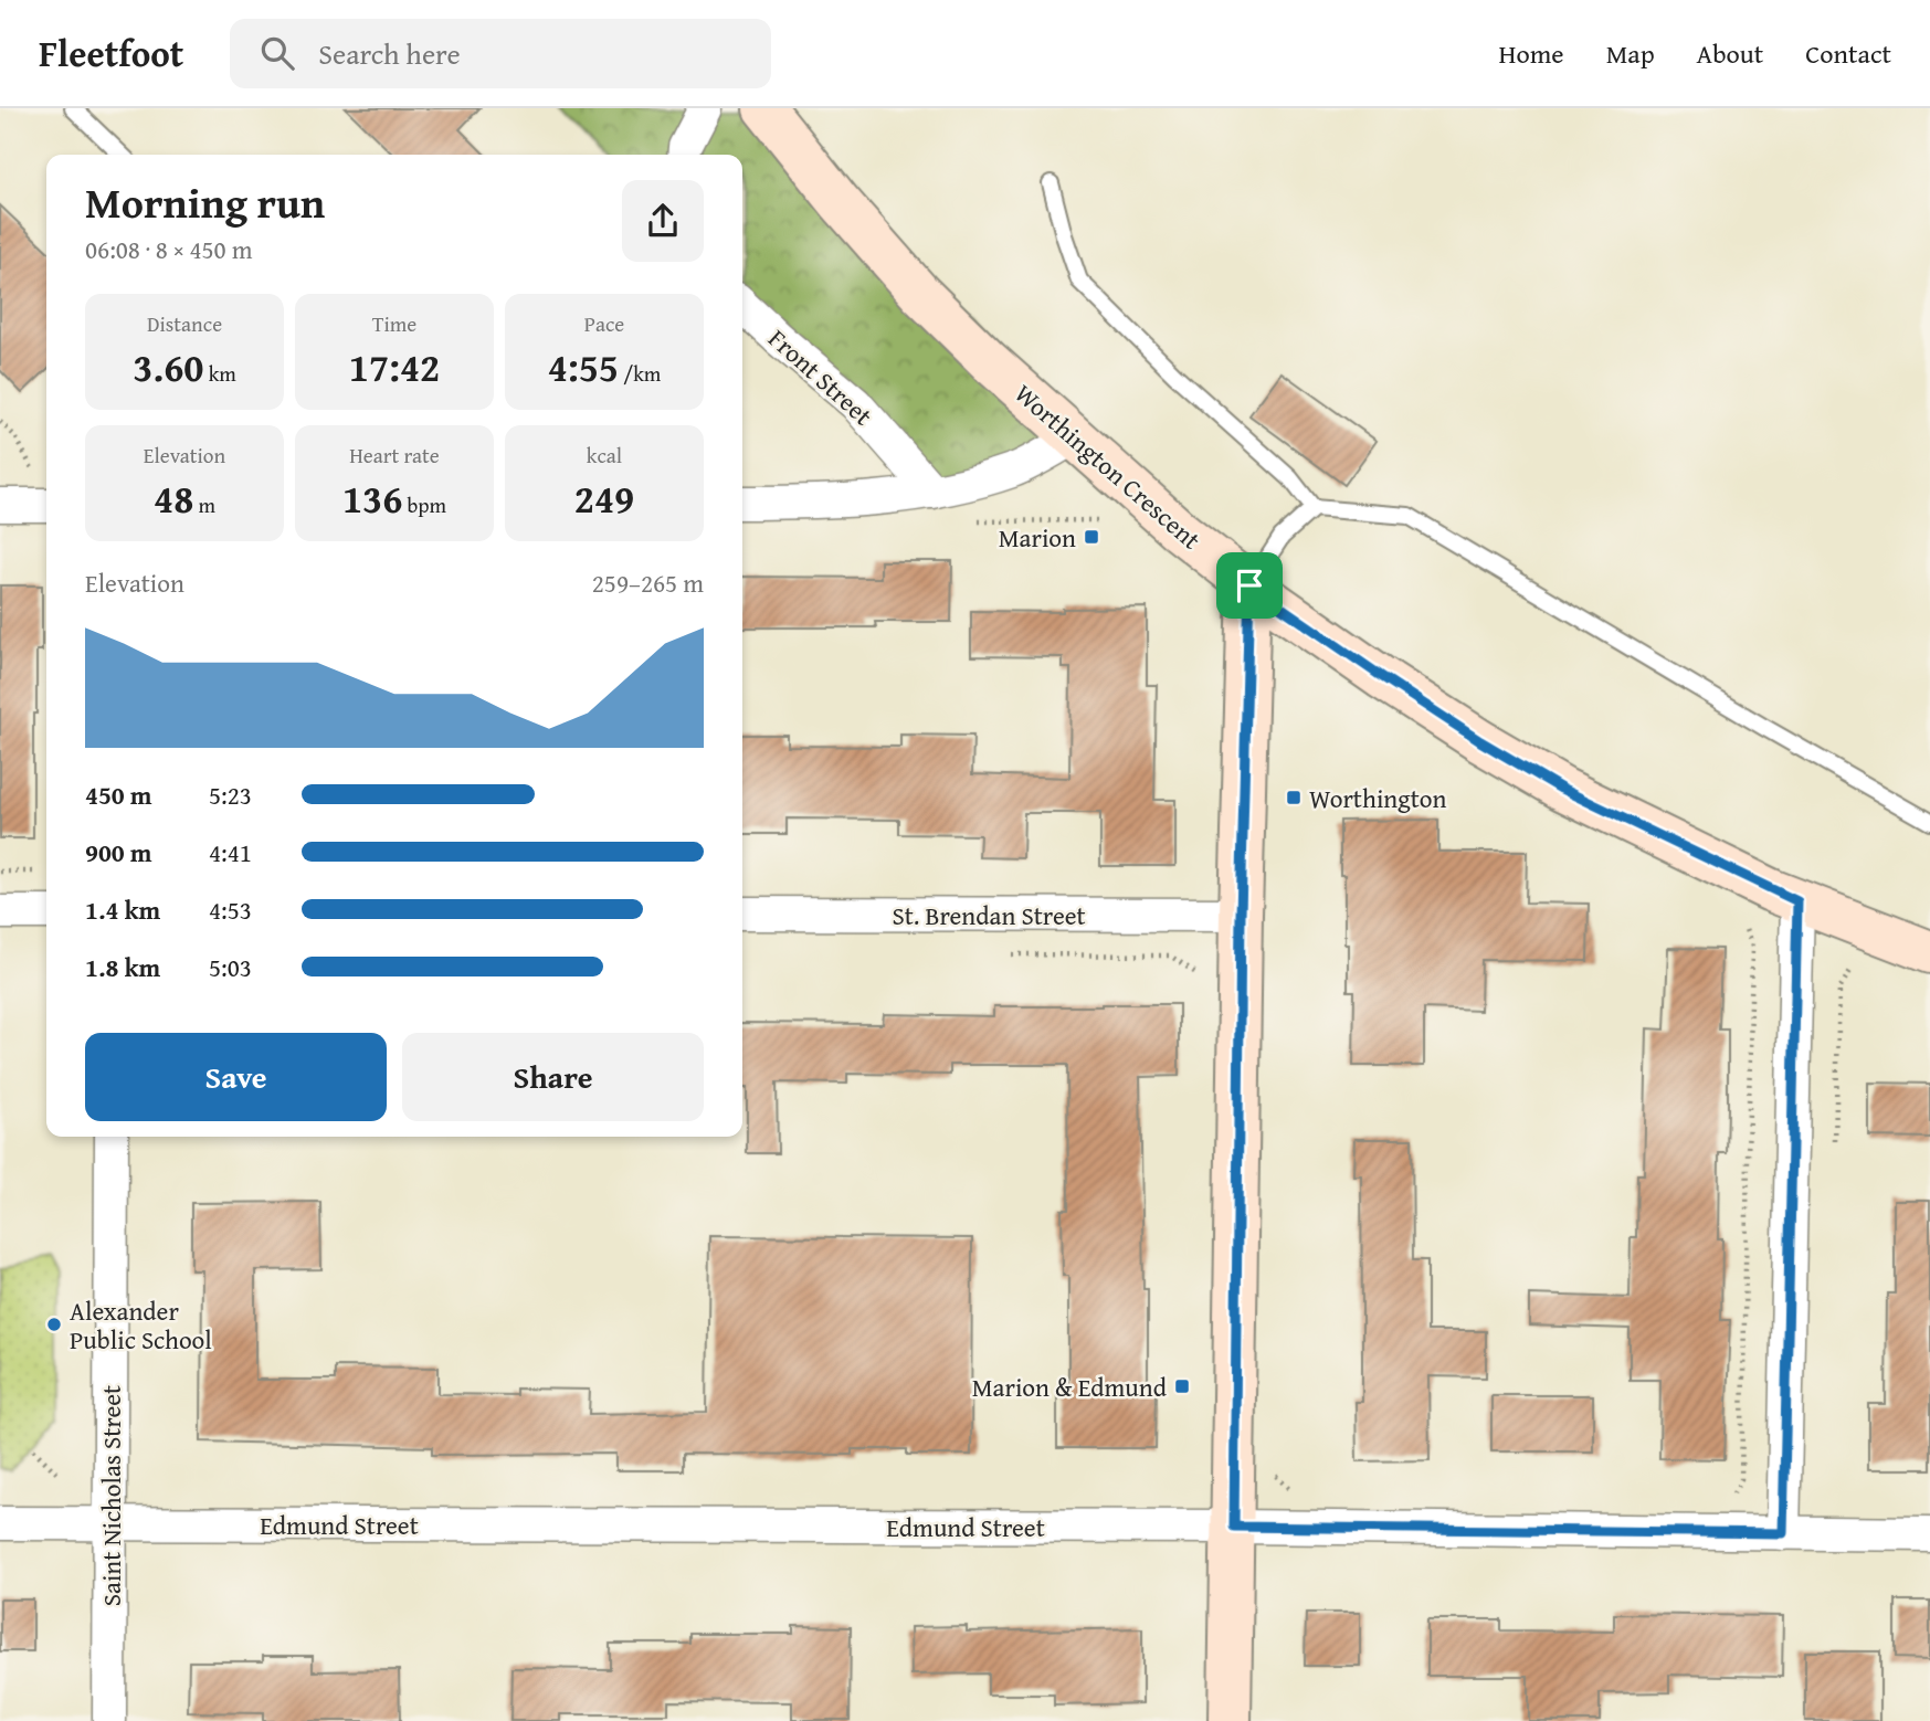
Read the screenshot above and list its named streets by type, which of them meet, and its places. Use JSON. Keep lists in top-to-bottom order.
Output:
{
  "streets": {
    "street": [
      "Front Street",
      "Worthington Crescent",
      "St. Brendan Street",
      "Saint Nicholas Street",
      "Edmund Street"
    ]
  },
  "crossings": [
    ["Saint Nicholas Street", "Edmund Street"]
  ],
  "places": {
    "transit": ["Marion", "Worthington", "Marion & Edmund"],
    "other": ["Alexander Public School"]
  },
  "page": {
    "header": "Fleetfoot",
    "search": "Search here",
    "nav": [
      "Home",
      "Map",
      "About",
      "Contact"
    ],
    "heading": ["Morning run", "06:08 · 8 × 450 m"],
    "stats": [
      ["Distance", "3.60 km"],
      ["Time", "17:42"],
      ["Pace", "4:55 /km"],
      ["Elevation", "48 m"],
      ["Heart rate", "136 bpm"],
      ["kcal", "249"]
    ],
    "chart": ["Elevation", "259–265 m"],
    "list": [
      {
        "name": "450 m",
        "note": "5:23"
      },
      {
        "name": "900 m",
        "note": "4:41"
      },
      {
        "name": "1.4 km",
        "note": "4:53"
      },
      {
        "name": "1.8 km",
        "note": "5:03"
      }
    ],
    "buttons": ["Save", "Share"]
  }
}
